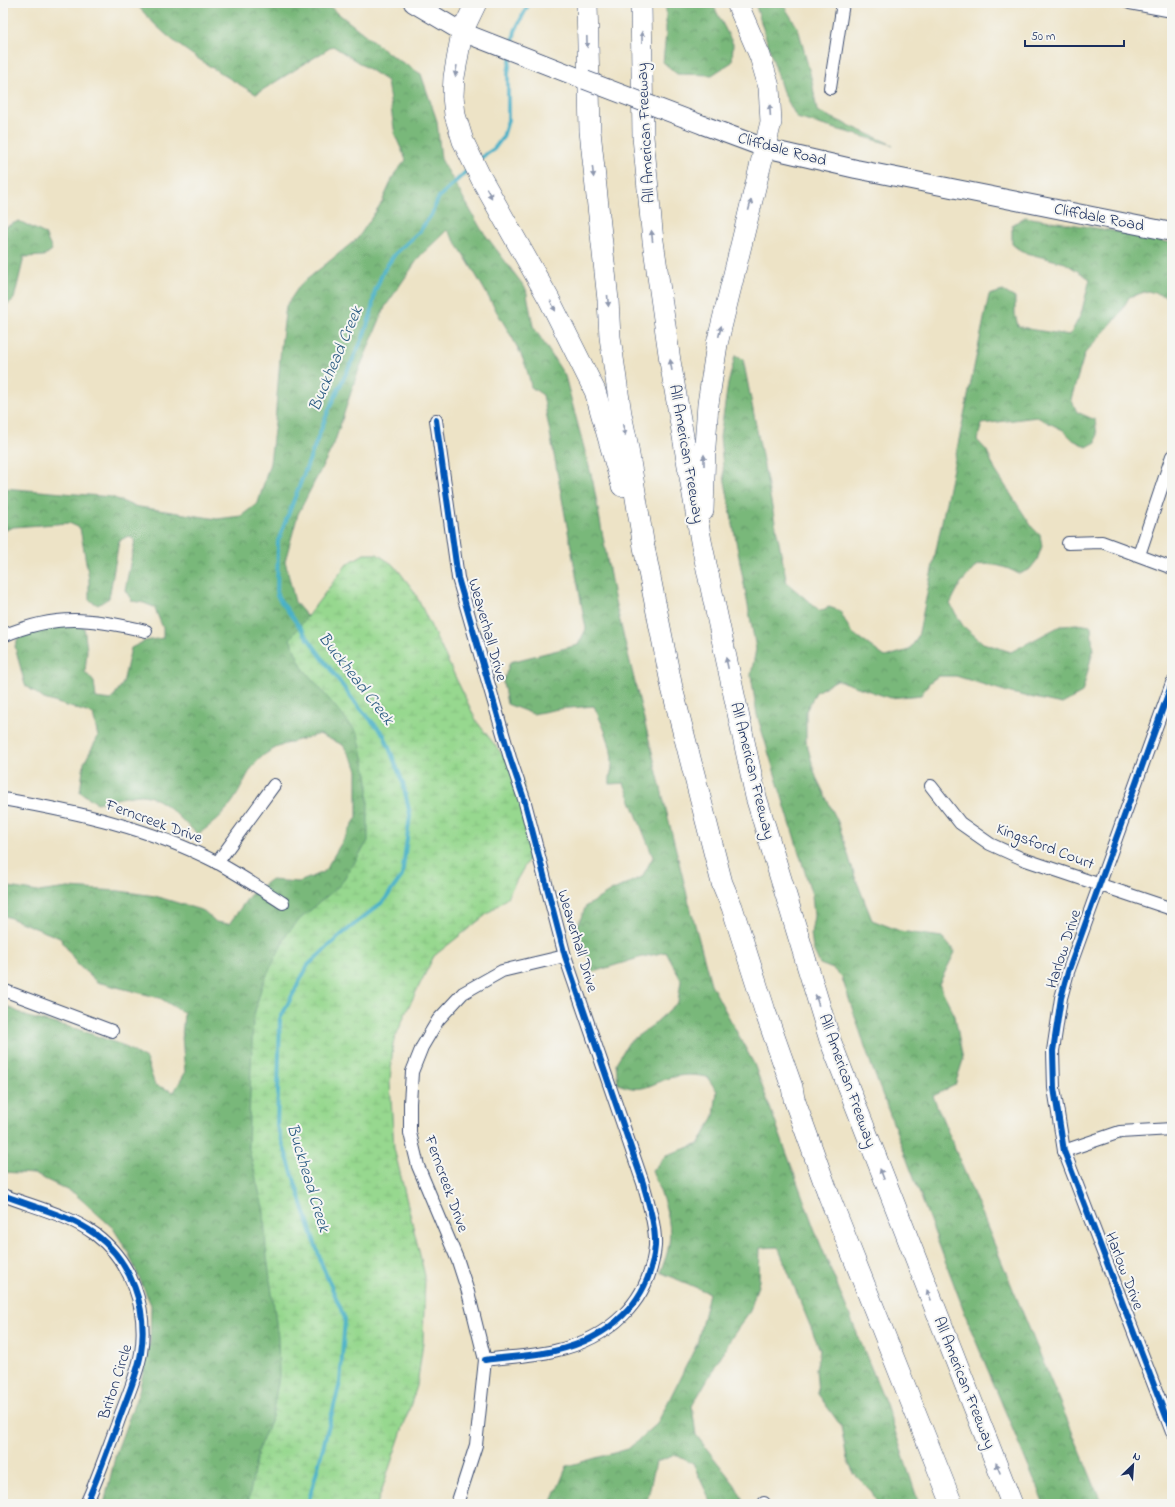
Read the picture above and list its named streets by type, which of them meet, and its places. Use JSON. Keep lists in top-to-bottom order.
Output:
{
  "streets": {
    "highway": ["All American Freeway"],
    "main road": ["Cliffdale Road"],
    "street": [
      "Weaverhall Drive",
      "Ferncreek Drive",
      "Kingsford Court",
      "Harlow Drive",
      "Briton Circle"
    ]
  },
  "crossings": [
    ["Weaverhall Drive", "Ferncreek Drive"],
    ["Kingsford Court", "Harlow Drive"]
  ],
  "water": ["Buckhead Creek"],
  "scale_bar": "50 m",
  "north": "top right"
}
